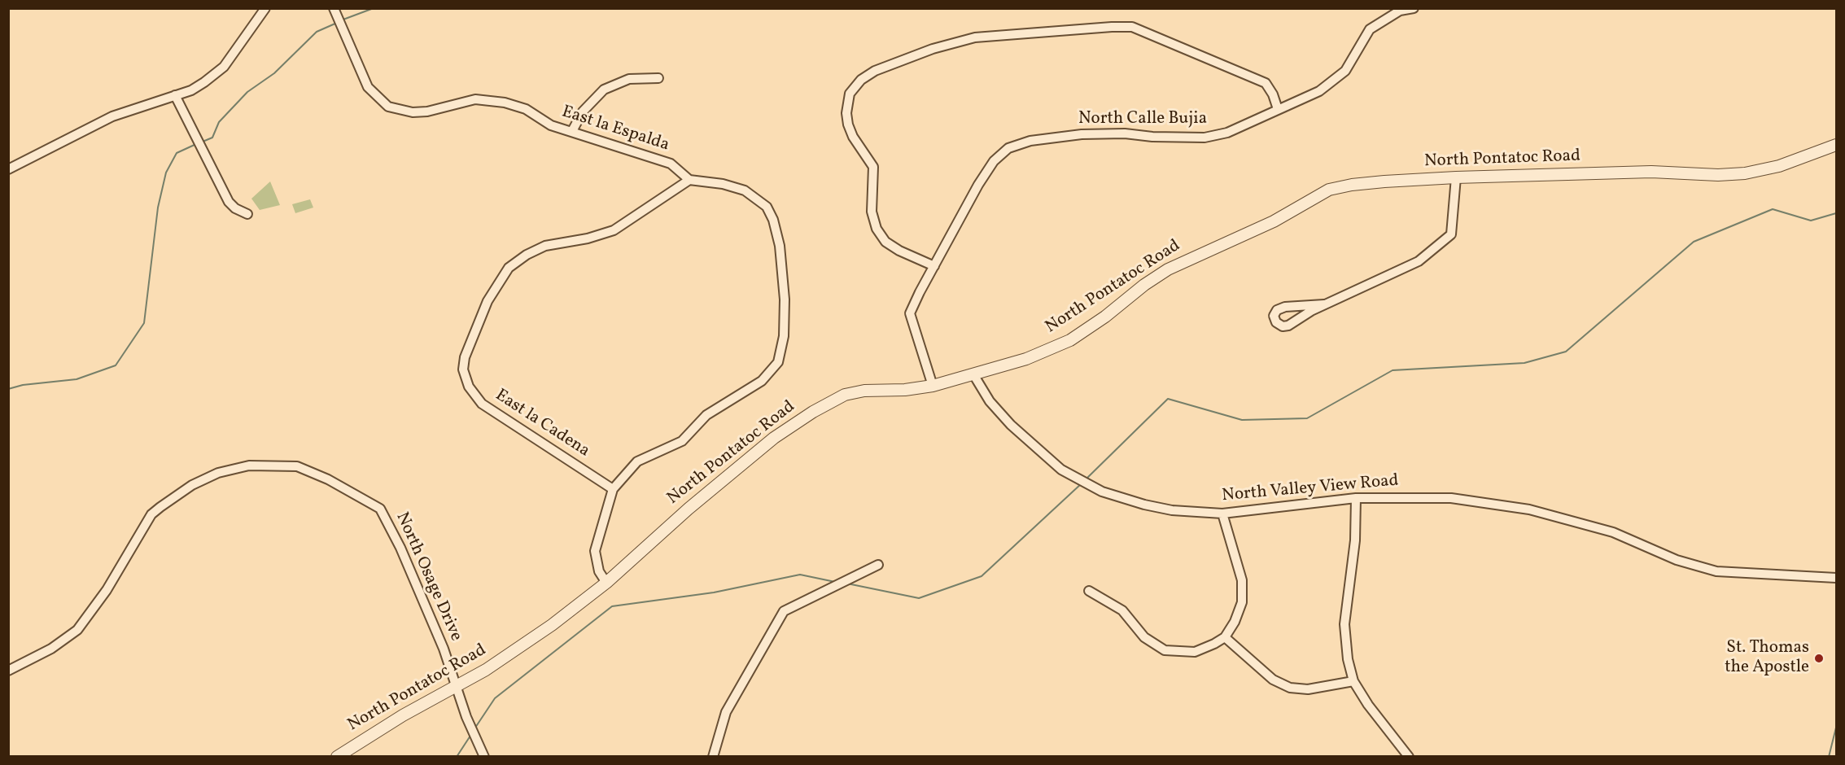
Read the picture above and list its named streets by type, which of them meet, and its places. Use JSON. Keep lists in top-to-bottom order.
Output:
{
  "streets": {
    "street": [
      "North Calle Bujia",
      "East la Espalda",
      "North Pontatoc Road",
      "East la Cadena",
      "North Valley View Road",
      "North Osage Drive"
    ]
  },
  "crossings": [
    ["North Calle Bujia", "North Pontatoc Road"],
    ["East la Espalda", "East la Cadena"],
    ["North Pontatoc Road", "North Valley View Road"],
    ["North Pontatoc Road", "North Osage Drive"]
  ],
  "places": ["St. Thomas the Apostle"]
}
